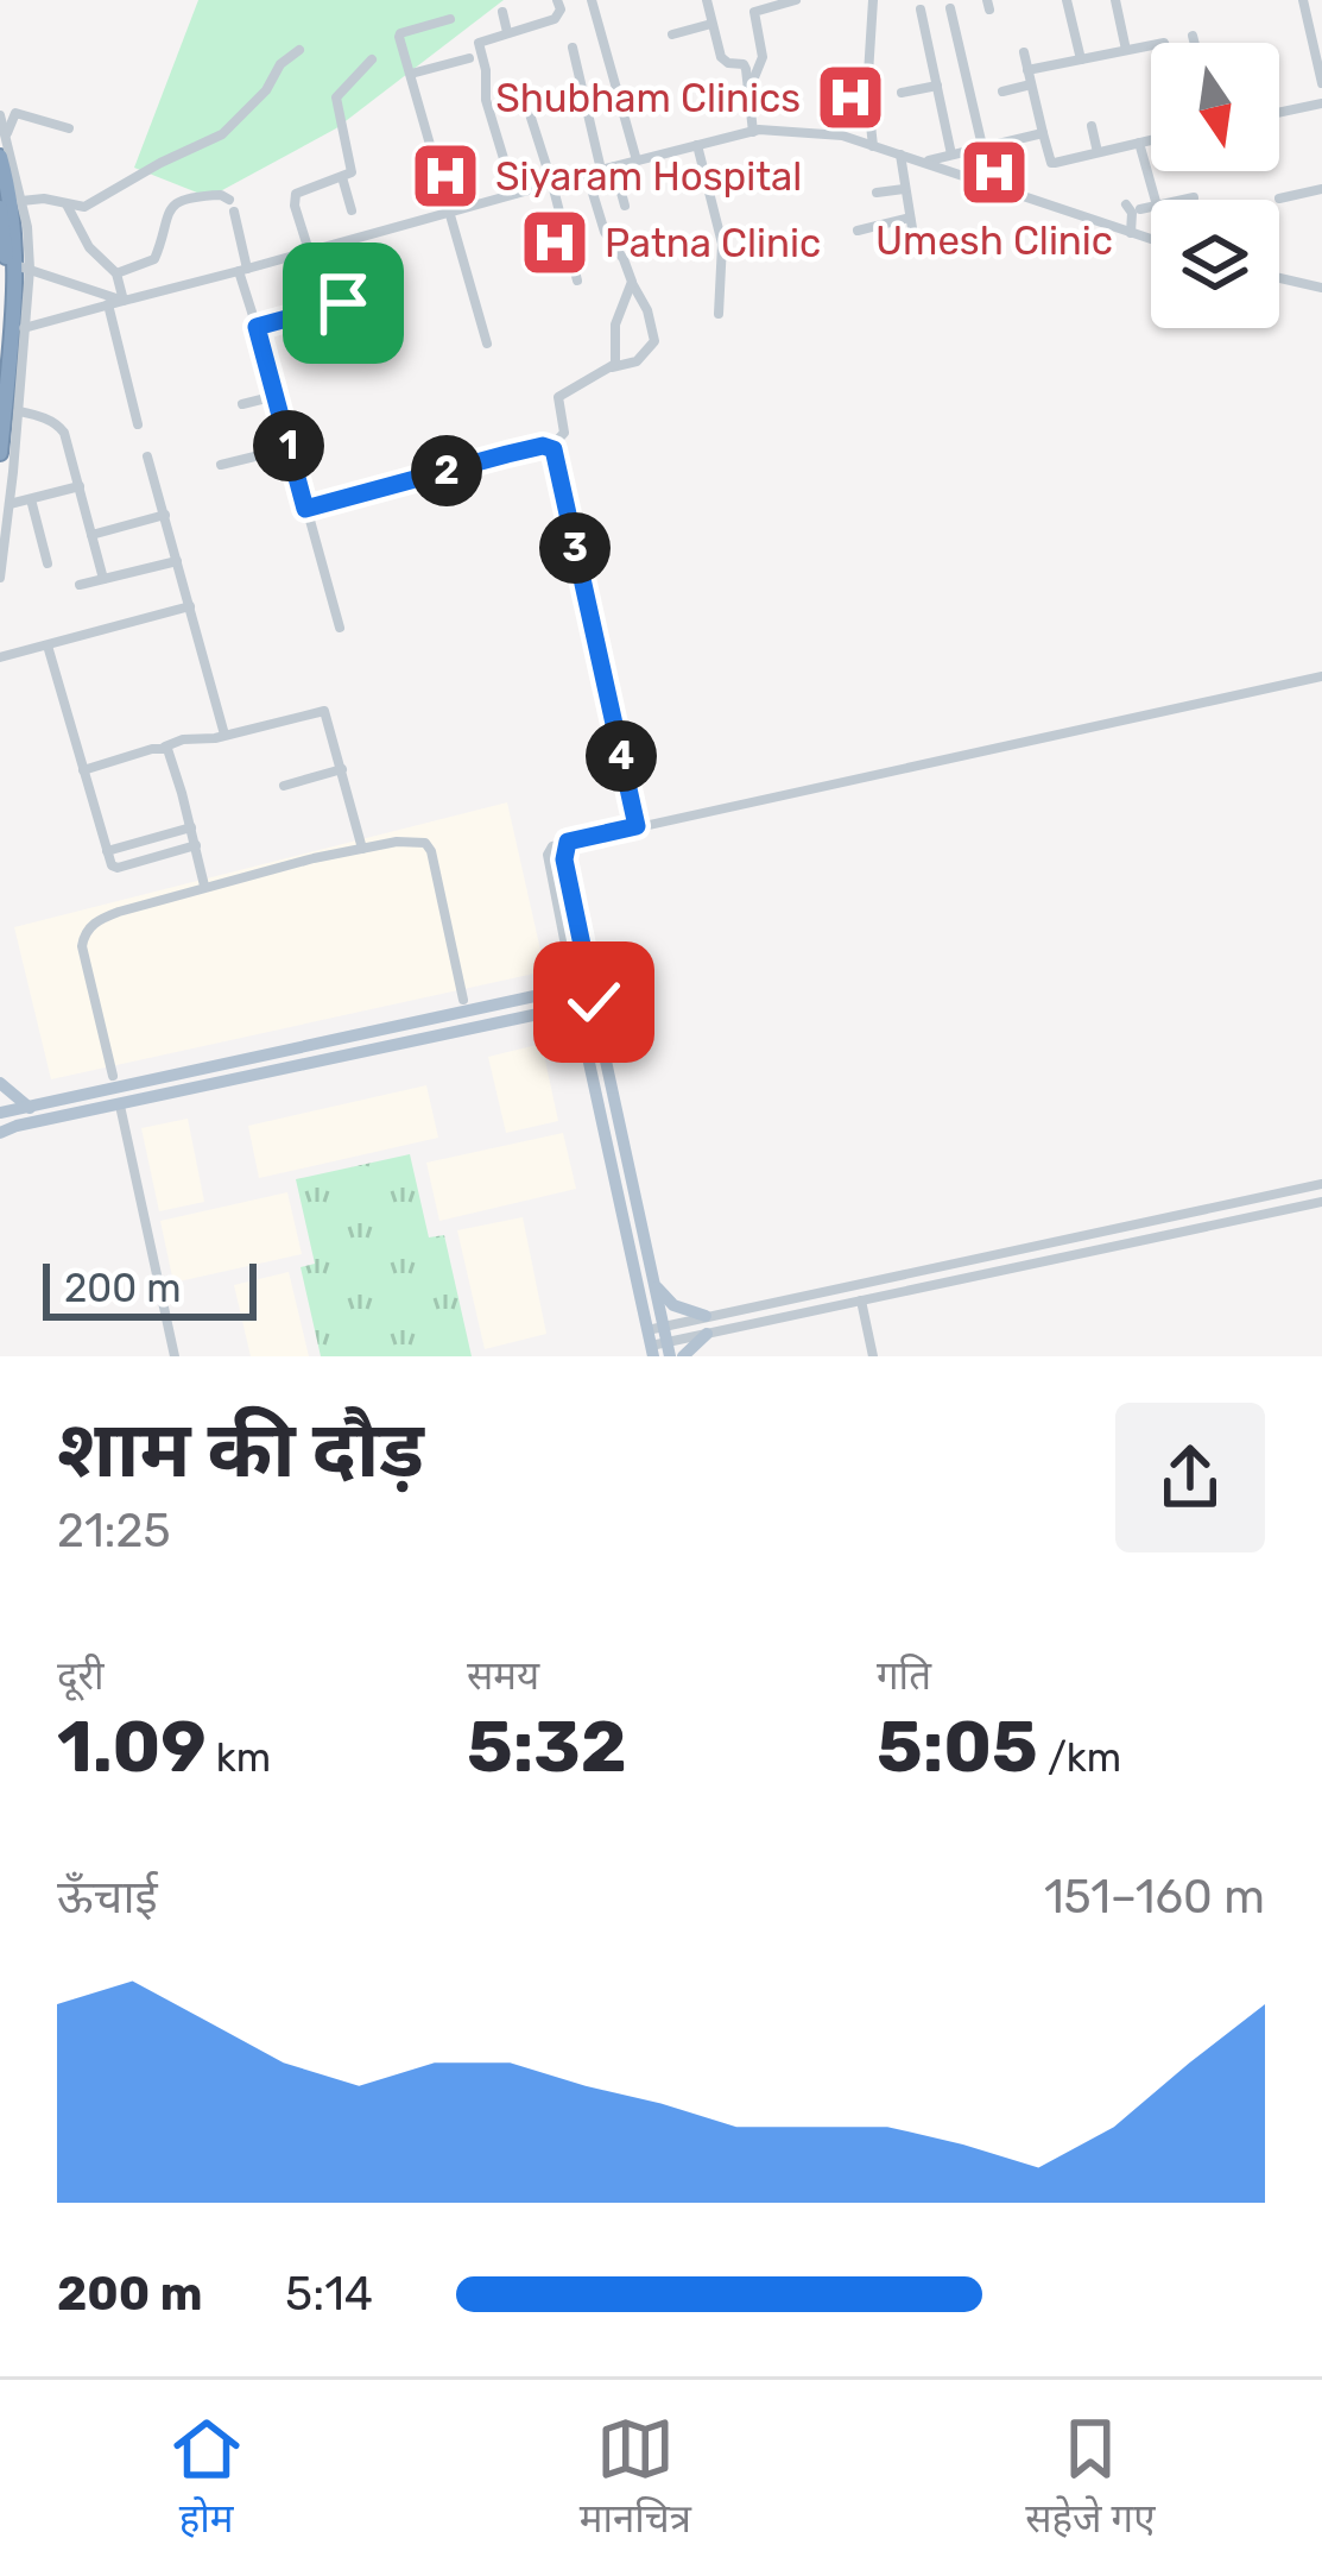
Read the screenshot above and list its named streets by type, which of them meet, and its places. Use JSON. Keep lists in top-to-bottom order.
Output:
{
  "places": {
    "hospital": [
      "Shubham Clinics",
      "Umesh Clinic",
      "Siyaram Hospital",
      "Patna Clinic"
    ]
  },
  "scale_bar": "200 m",
  "north": "bottom",
  "page": {
    "pins": [
      "1",
      "2",
      "3",
      "4"
    ],
    "scale": "200 m",
    "heading": ["शाम की दौड़", "21:25"],
    "stats": [
      ["दूरी", "1.09 km"],
      ["समय", "5:32"],
      ["गति", "5:05 /km"]
    ],
    "chart": ["ऊँचाई", "151–160 m"],
    "list": [
      {
        "name": "200 m",
        "note": "5:14"
      }
    ],
    "tabs": ["होम", "मानचित्र", "सहेजे गए"]
  }
}
